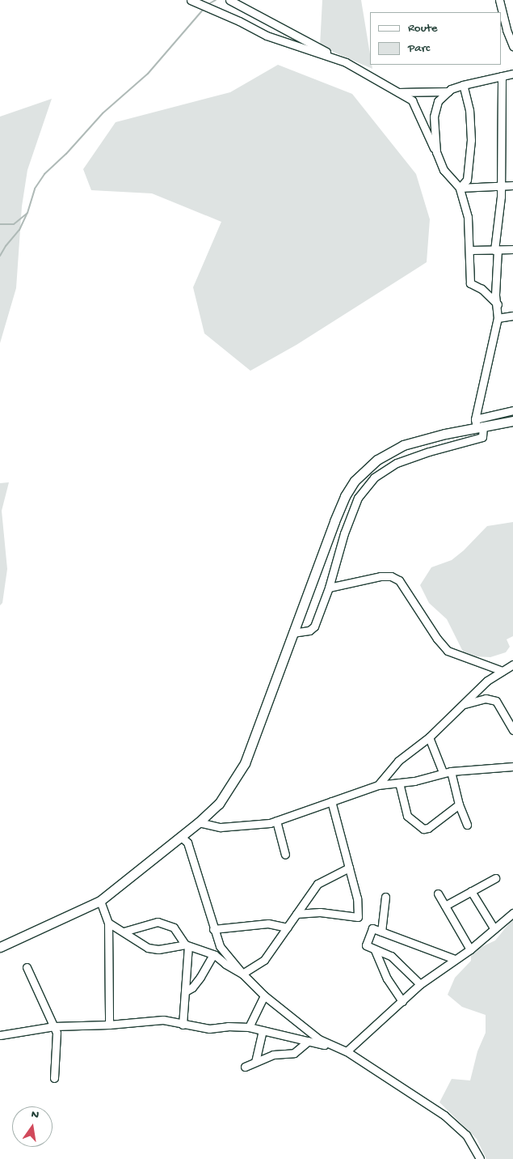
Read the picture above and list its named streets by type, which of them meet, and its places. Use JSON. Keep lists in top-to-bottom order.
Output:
{
  "legend": ["Route", "Parc"],
  "north": "top"
}
